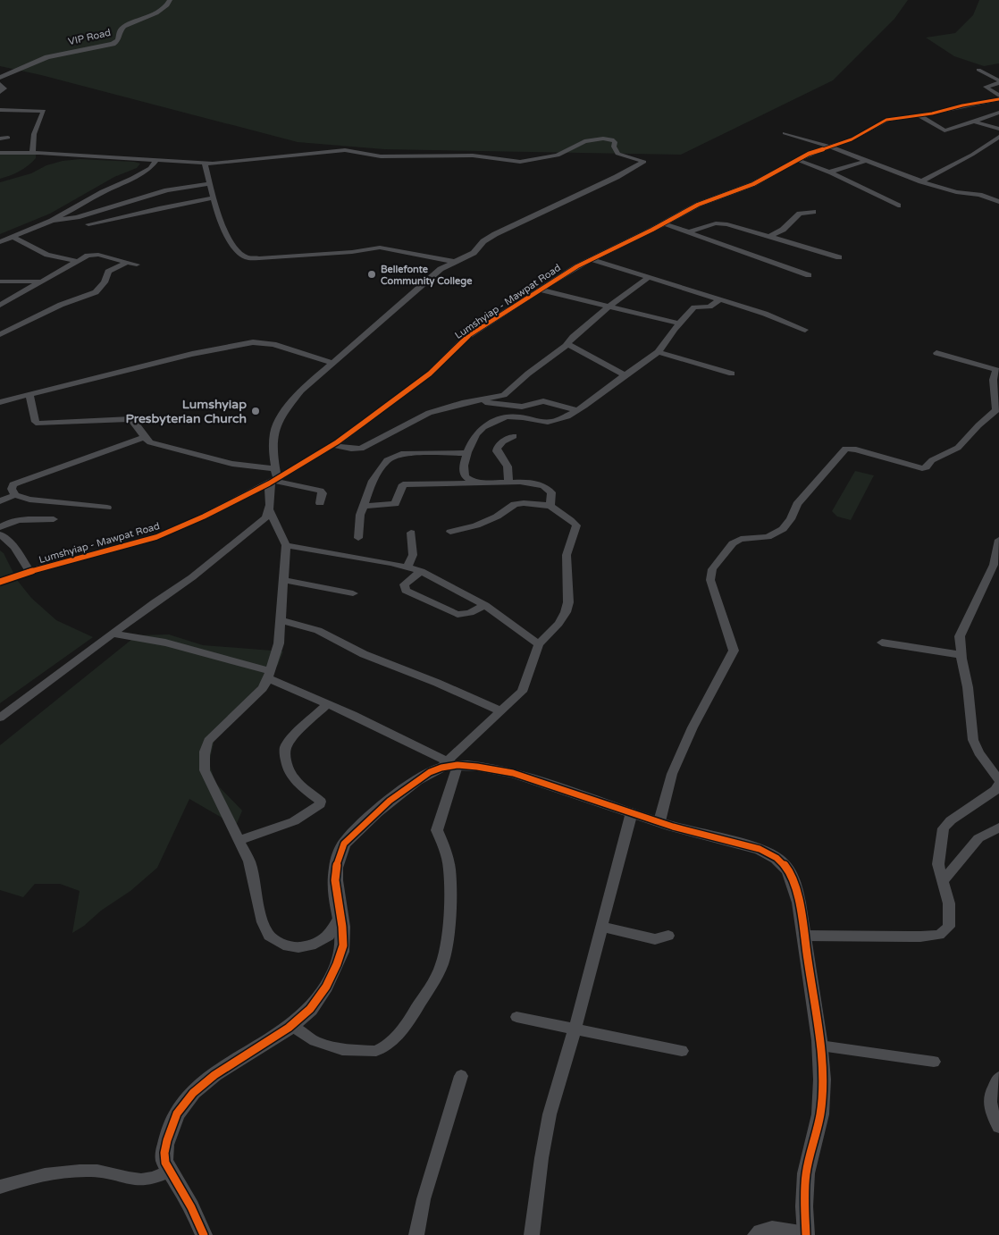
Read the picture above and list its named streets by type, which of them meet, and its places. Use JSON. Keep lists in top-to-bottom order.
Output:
{
  "streets": {
    "street": ["VIP Road", "Lumshyiap - Mawpat Road"]
  },
  "places": ["Bellefonte Community College", "Lumshyiap Presbyterian Church"]
}
